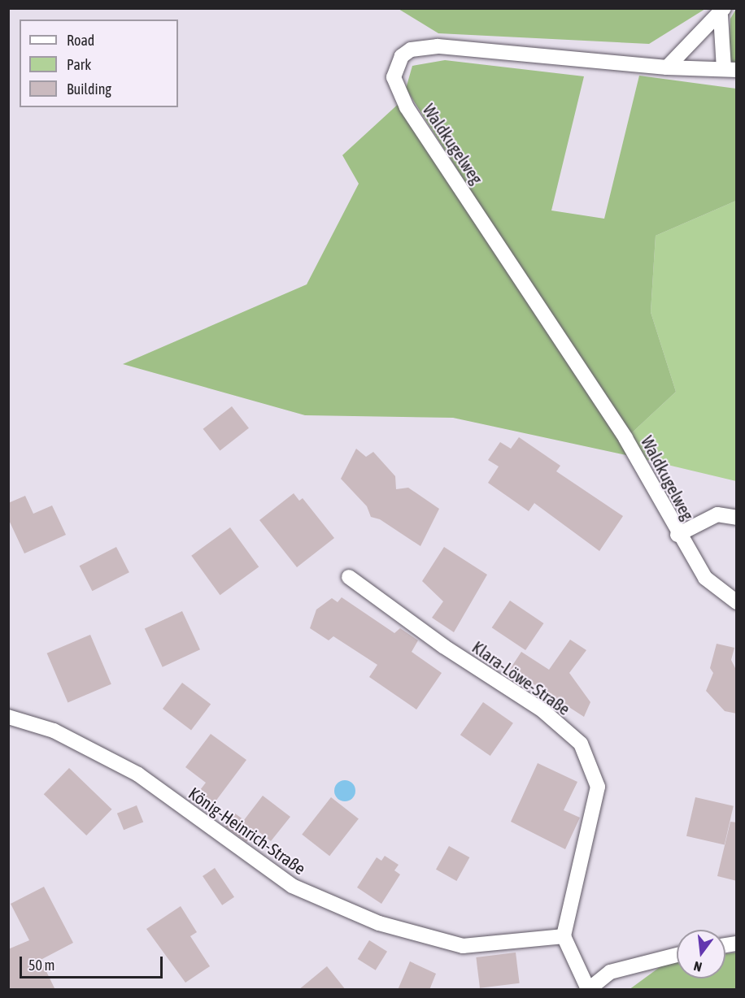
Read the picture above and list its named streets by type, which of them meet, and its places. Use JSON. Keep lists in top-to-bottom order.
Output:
{
  "streets": {
    "street": ["Waldkugelweg", "Klara-Löwe-Straße", "König-Heinrich-Straße"]
  },
  "crossings": [
    ["Klara-Löwe-Straße", "König-Heinrich-Straße"]
  ],
  "legend": ["Road", "Park", "Building"],
  "scale_bar": "50 m",
  "north": "bottom"
}
